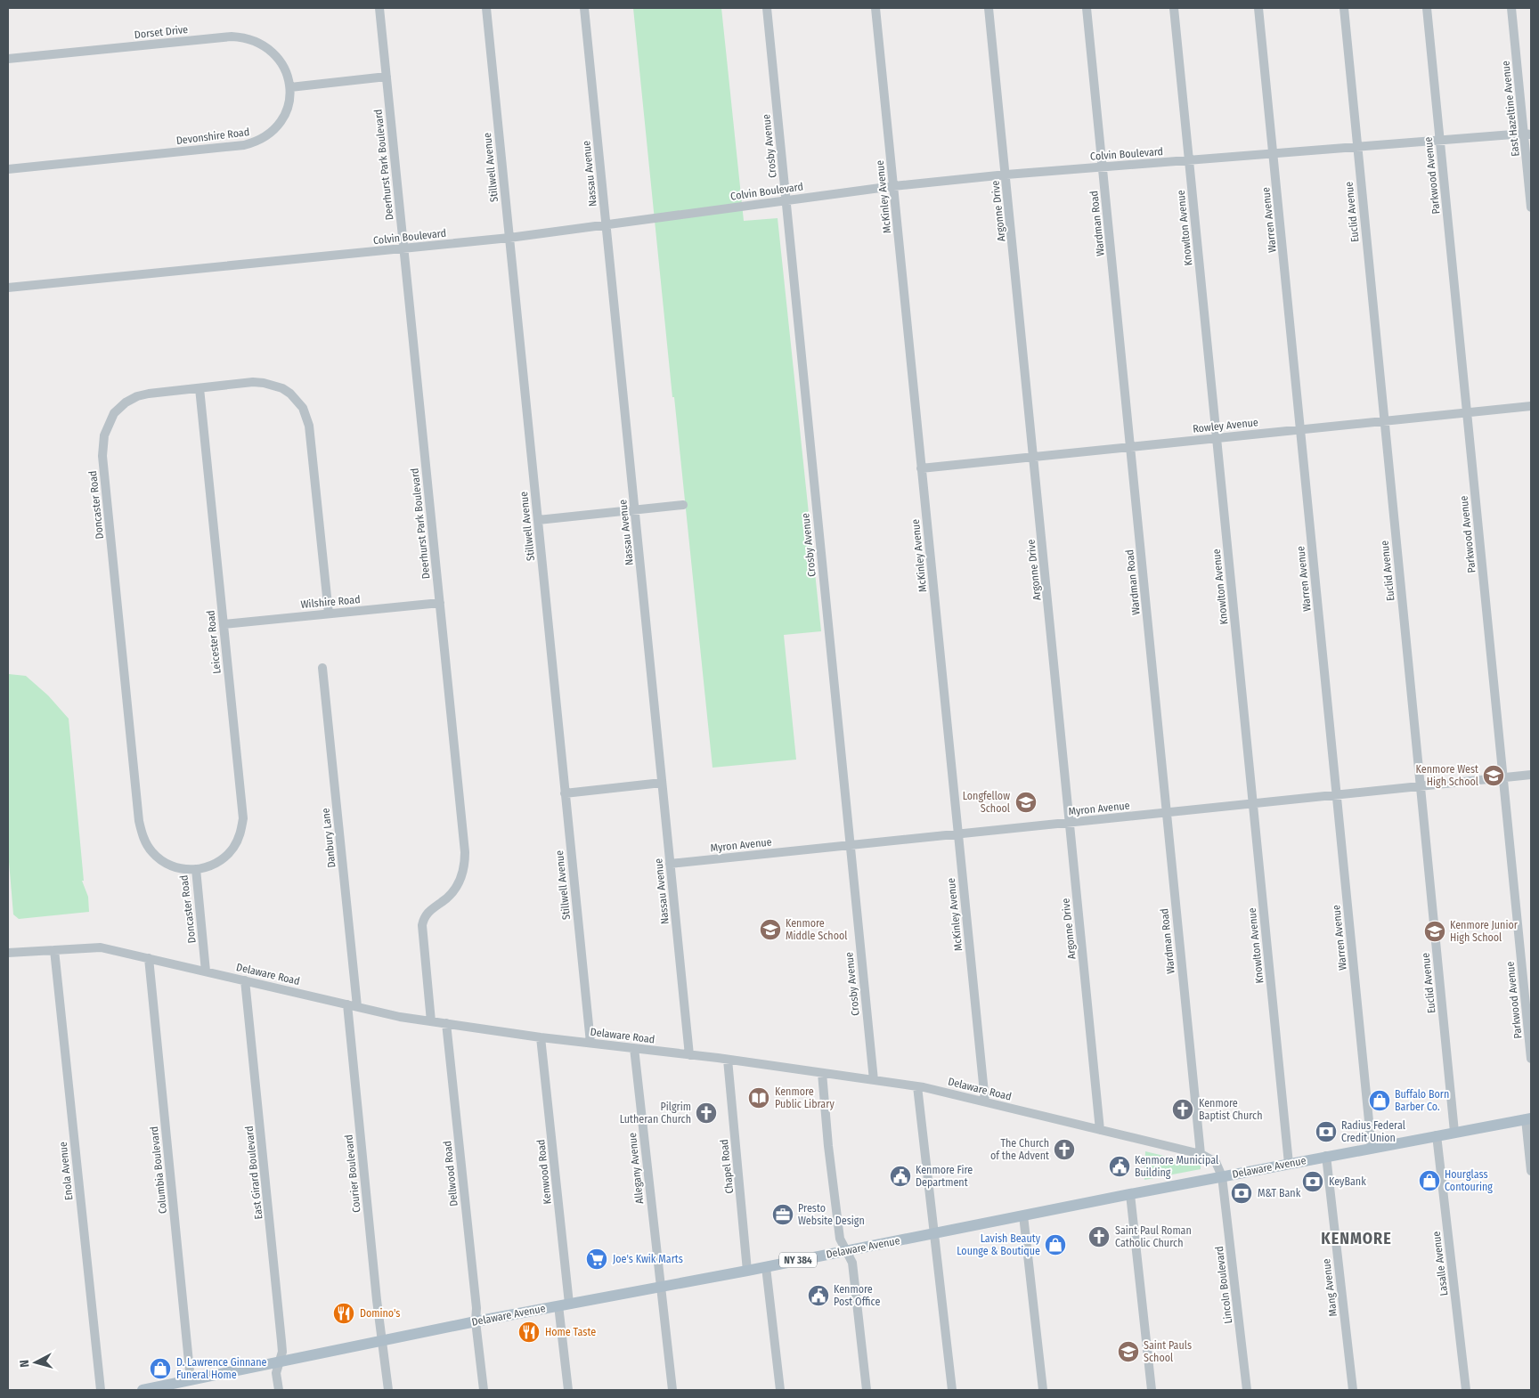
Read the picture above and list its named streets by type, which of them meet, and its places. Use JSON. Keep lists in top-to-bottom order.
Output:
{
  "streets": {
    "main road": ["Delaware Avenue", "NY 384"],
    "street": [
      "Dorset Drive",
      "East Hazeltine Avenue",
      "Devonshire Road",
      "Crosby Avenue",
      "Colvin Boulevard",
      "Deerhurst Park Boulevard",
      "Stillwell Avenue",
      "Nassau Avenue",
      "Parkwood Avenue",
      "McKinley Avenue",
      "Argonne Drive",
      "Euclid Avenue",
      "Warren Avenue",
      "Wardman Road",
      "Knowlton Avenue",
      "Rowley Avenue",
      "Doncaster Road",
      "Wilshire Road",
      "Leicester Road",
      "Myron Avenue",
      "Danbury Lane",
      "Delaware Road",
      "Chapel Road",
      "Allegany Avenue",
      "Columbia Boulevard",
      "Enola Avenue",
      "Kenwood Road",
      "East Girard Boulevard",
      "Courier Boulevard",
      "Dellwood Road",
      "Lasalle Avenue",
      "Lincoln Boulevard",
      "Mang Avenue"
    ]
  },
  "crossings": [
    ["Dorset Drive", "Devonshire Road"],
    ["East Hazeltine Avenue", "Colvin Boulevard"],
    ["Crosby Avenue", "Colvin Boulevard"],
    ["Crosby Avenue", "Myron Avenue"],
    ["Crosby Avenue", "Delaware Road"],
    ["Colvin Boulevard", "Deerhurst Park Boulevard"],
    ["Colvin Boulevard", "Stillwell Avenue"],
    ["Colvin Boulevard", "Nassau Avenue"],
    ["Colvin Boulevard", "Parkwood Avenue"],
    ["Colvin Boulevard", "McKinley Avenue"],
    ["Colvin Boulevard", "Argonne Drive"],
    ["Colvin Boulevard", "Euclid Avenue"],
    ["Colvin Boulevard", "Warren Avenue"],
    ["Colvin Boulevard", "Wardman Road"],
    ["Colvin Boulevard", "Knowlton Avenue"],
    ["Deerhurst Park Boulevard", "Wilshire Road"],
    ["Deerhurst Park Boulevard", "Delaware Road"],
    ["Stillwell Avenue", "Delaware Road"],
    ["Nassau Avenue", "Myron Avenue"],
    ["Nassau Avenue", "Delaware Road"],
    ["Parkwood Avenue", "Rowley Avenue"],
    ["Parkwood Avenue", "Myron Avenue"],
    ["McKinley Avenue", "Rowley Avenue"],
    ["McKinley Avenue", "Myron Avenue"],
    ["McKinley Avenue", "Delaware Road"],
    ["Argonne Drive", "Rowley Avenue"],
    ["Argonne Drive", "Myron Avenue"],
    ["Argonne Drive", "Delaware Road"],
    ["Euclid Avenue", "Rowley Avenue"],
    ["Euclid Avenue", "Myron Avenue"],
    ["Euclid Avenue", "Delaware Avenue"],
    ["Warren Avenue", "Rowley Avenue"],
    ["Warren Avenue", "Myron Avenue"],
    ["Warren Avenue", "Delaware Avenue"],
    ["Wardman Road", "Rowley Avenue"],
    ["Wardman Road", "Myron Avenue"],
    ["Wardman Road", "Delaware Road"],
    ["Knowlton Avenue", "Rowley Avenue"],
    ["Knowlton Avenue", "Myron Avenue"],
    ["Knowlton Avenue", "Delaware Avenue"],
    ["Doncaster Road", "Wilshire Road"],
    ["Doncaster Road", "Leicester Road"],
    ["Doncaster Road", "Delaware Road"],
    ["Wilshire Road", "Leicester Road"],
    ["Danbury Lane", "Delaware Road"],
    ["Delaware Road", "Chapel Road"],
    ["Delaware Road", "Delaware Avenue"],
    ["Delaware Road", "Allegany Avenue"],
    ["Delaware Road", "Columbia Boulevard"],
    ["Delaware Road", "Enola Avenue"],
    ["Delaware Road", "Kenwood Road"],
    ["Delaware Road", "East Girard Boulevard"],
    ["Delaware Road", "Courier Boulevard"],
    ["Delaware Road", "Dellwood Road"],
    ["Delaware Road", "Lincoln Boulevard"],
    ["Chapel Road", "Delaware Avenue"],
    ["Delaware Avenue", "Allegany Avenue"],
    ["Delaware Avenue", "Columbia Boulevard"],
    ["Delaware Avenue", "Kenwood Road"],
    ["Delaware Avenue", "East Girard Boulevard"],
    ["Delaware Avenue", "Courier Boulevard"],
    ["Delaware Avenue", "Dellwood Road"],
    ["Delaware Avenue", "Lasalle Avenue"],
    ["Delaware Avenue", "Lincoln Boulevard"],
    ["Delaware Avenue", "Mang Avenue"]
  ],
  "districts": ["KENMORE"],
  "places": {
    "school or university": [
      "Kenmore West High School",
      "Longfellow School",
      "Kenmore Middle School",
      "Kenmore Junior High School",
      "Saint Pauls School"
    ],
    "library": ["Kenmore Public Library"],
    "shop": [
      "Buffalo Born Barber Co.",
      "Hourglass Contouring",
      "Lavish Beauty Lounge & Boutique",
      "D. Lawrence Ginnane Funeral Home"
    ],
    "church": [
      "Kenmore Baptist Church",
      "Pilgrim Lutheran Church",
      "The Church of the Advent",
      "Saint Paul Roman Catholic Church"
    ],
    "bank": ["Radius Federal Credit Union", "KeyBank", "M&T Bank"],
    "public building": ["Kenmore Municipal Building", "Kenmore Fire Department", "Kenmore Post Office"],
    "office": ["Presto Website Design"],
    "supermarket": ["Joe's Kwik Marts"],
    "restaurant": ["Domino's", "Home Taste"]
  },
  "north": "left"
}
